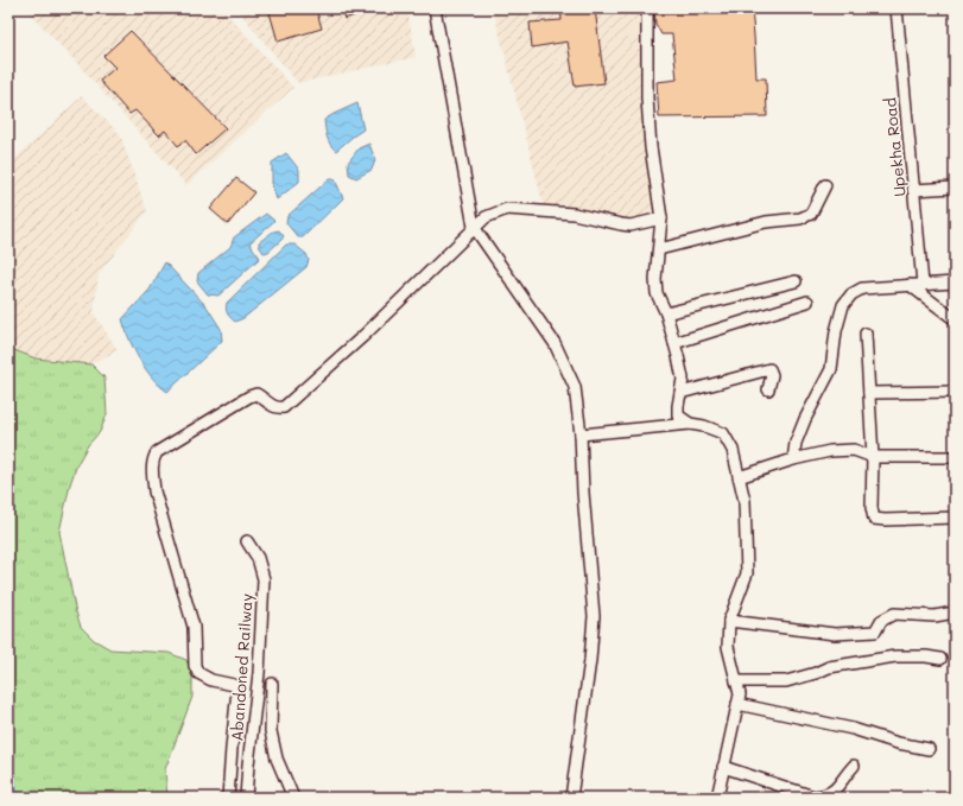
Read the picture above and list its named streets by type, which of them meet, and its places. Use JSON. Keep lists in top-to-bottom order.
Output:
{
  "streets": {
    "street": ["Upekha Road", "Abandoned Railway"]
  }
}
